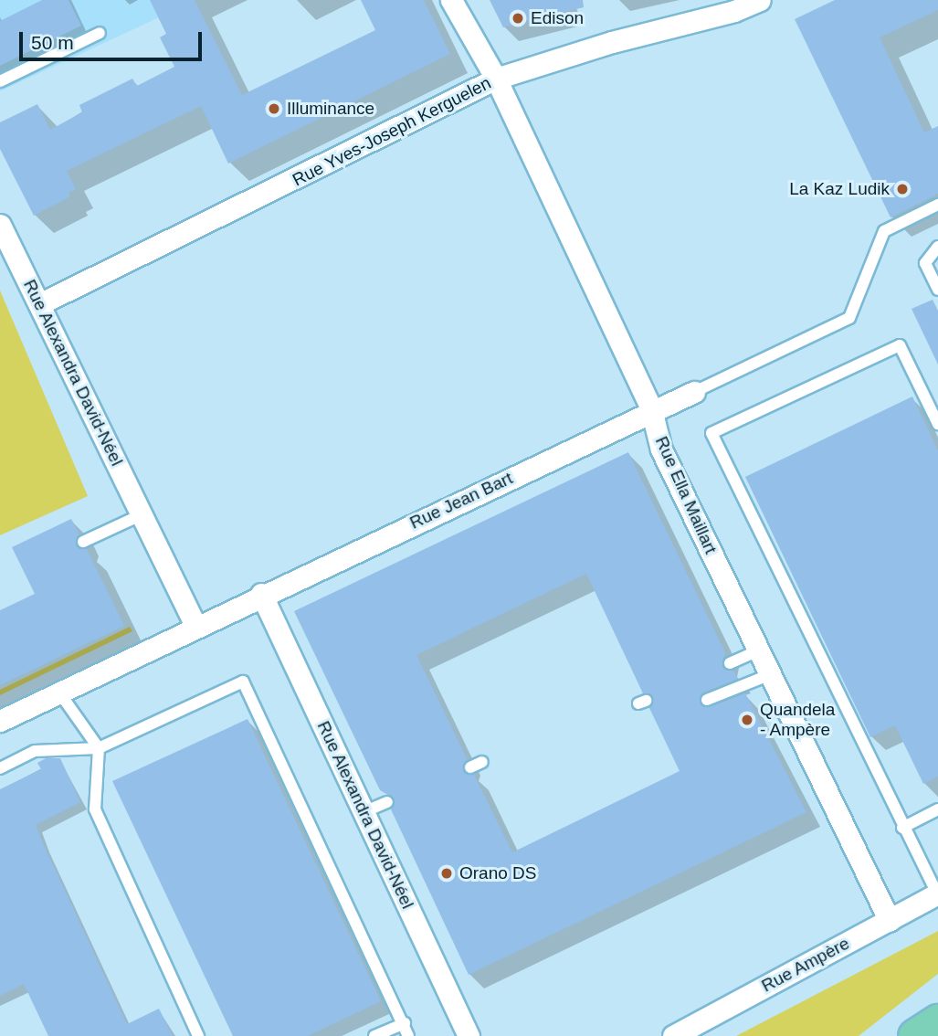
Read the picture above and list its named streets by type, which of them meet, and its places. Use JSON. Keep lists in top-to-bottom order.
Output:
{
  "streets": {
    "street": [
      "Rue Yves-Joseph Kerguelen",
      "Rue Alexandra David-Néel",
      "Rue Ella Maillart",
      "Rue Jean Bart",
      "Rue Ampère"
    ]
  },
  "crossings": [
    ["Rue Yves-Joseph Kerguelen", "Rue Alexandra David-Néel"],
    ["Rue Yves-Joseph Kerguelen", "Rue Ella Maillart"],
    ["Rue Alexandra David-Néel", "Rue Jean Bart"],
    ["Rue Ella Maillart", "Rue Jean Bart"],
    ["Rue Ella Maillart", "Rue Ampère"]
  ],
  "places": [
    "Edison",
    "Illuminance",
    "La Kaz Ludik",
    "Quandela - Ampère",
    "Orano DS"
  ],
  "scale_bar": "50 m"
}
